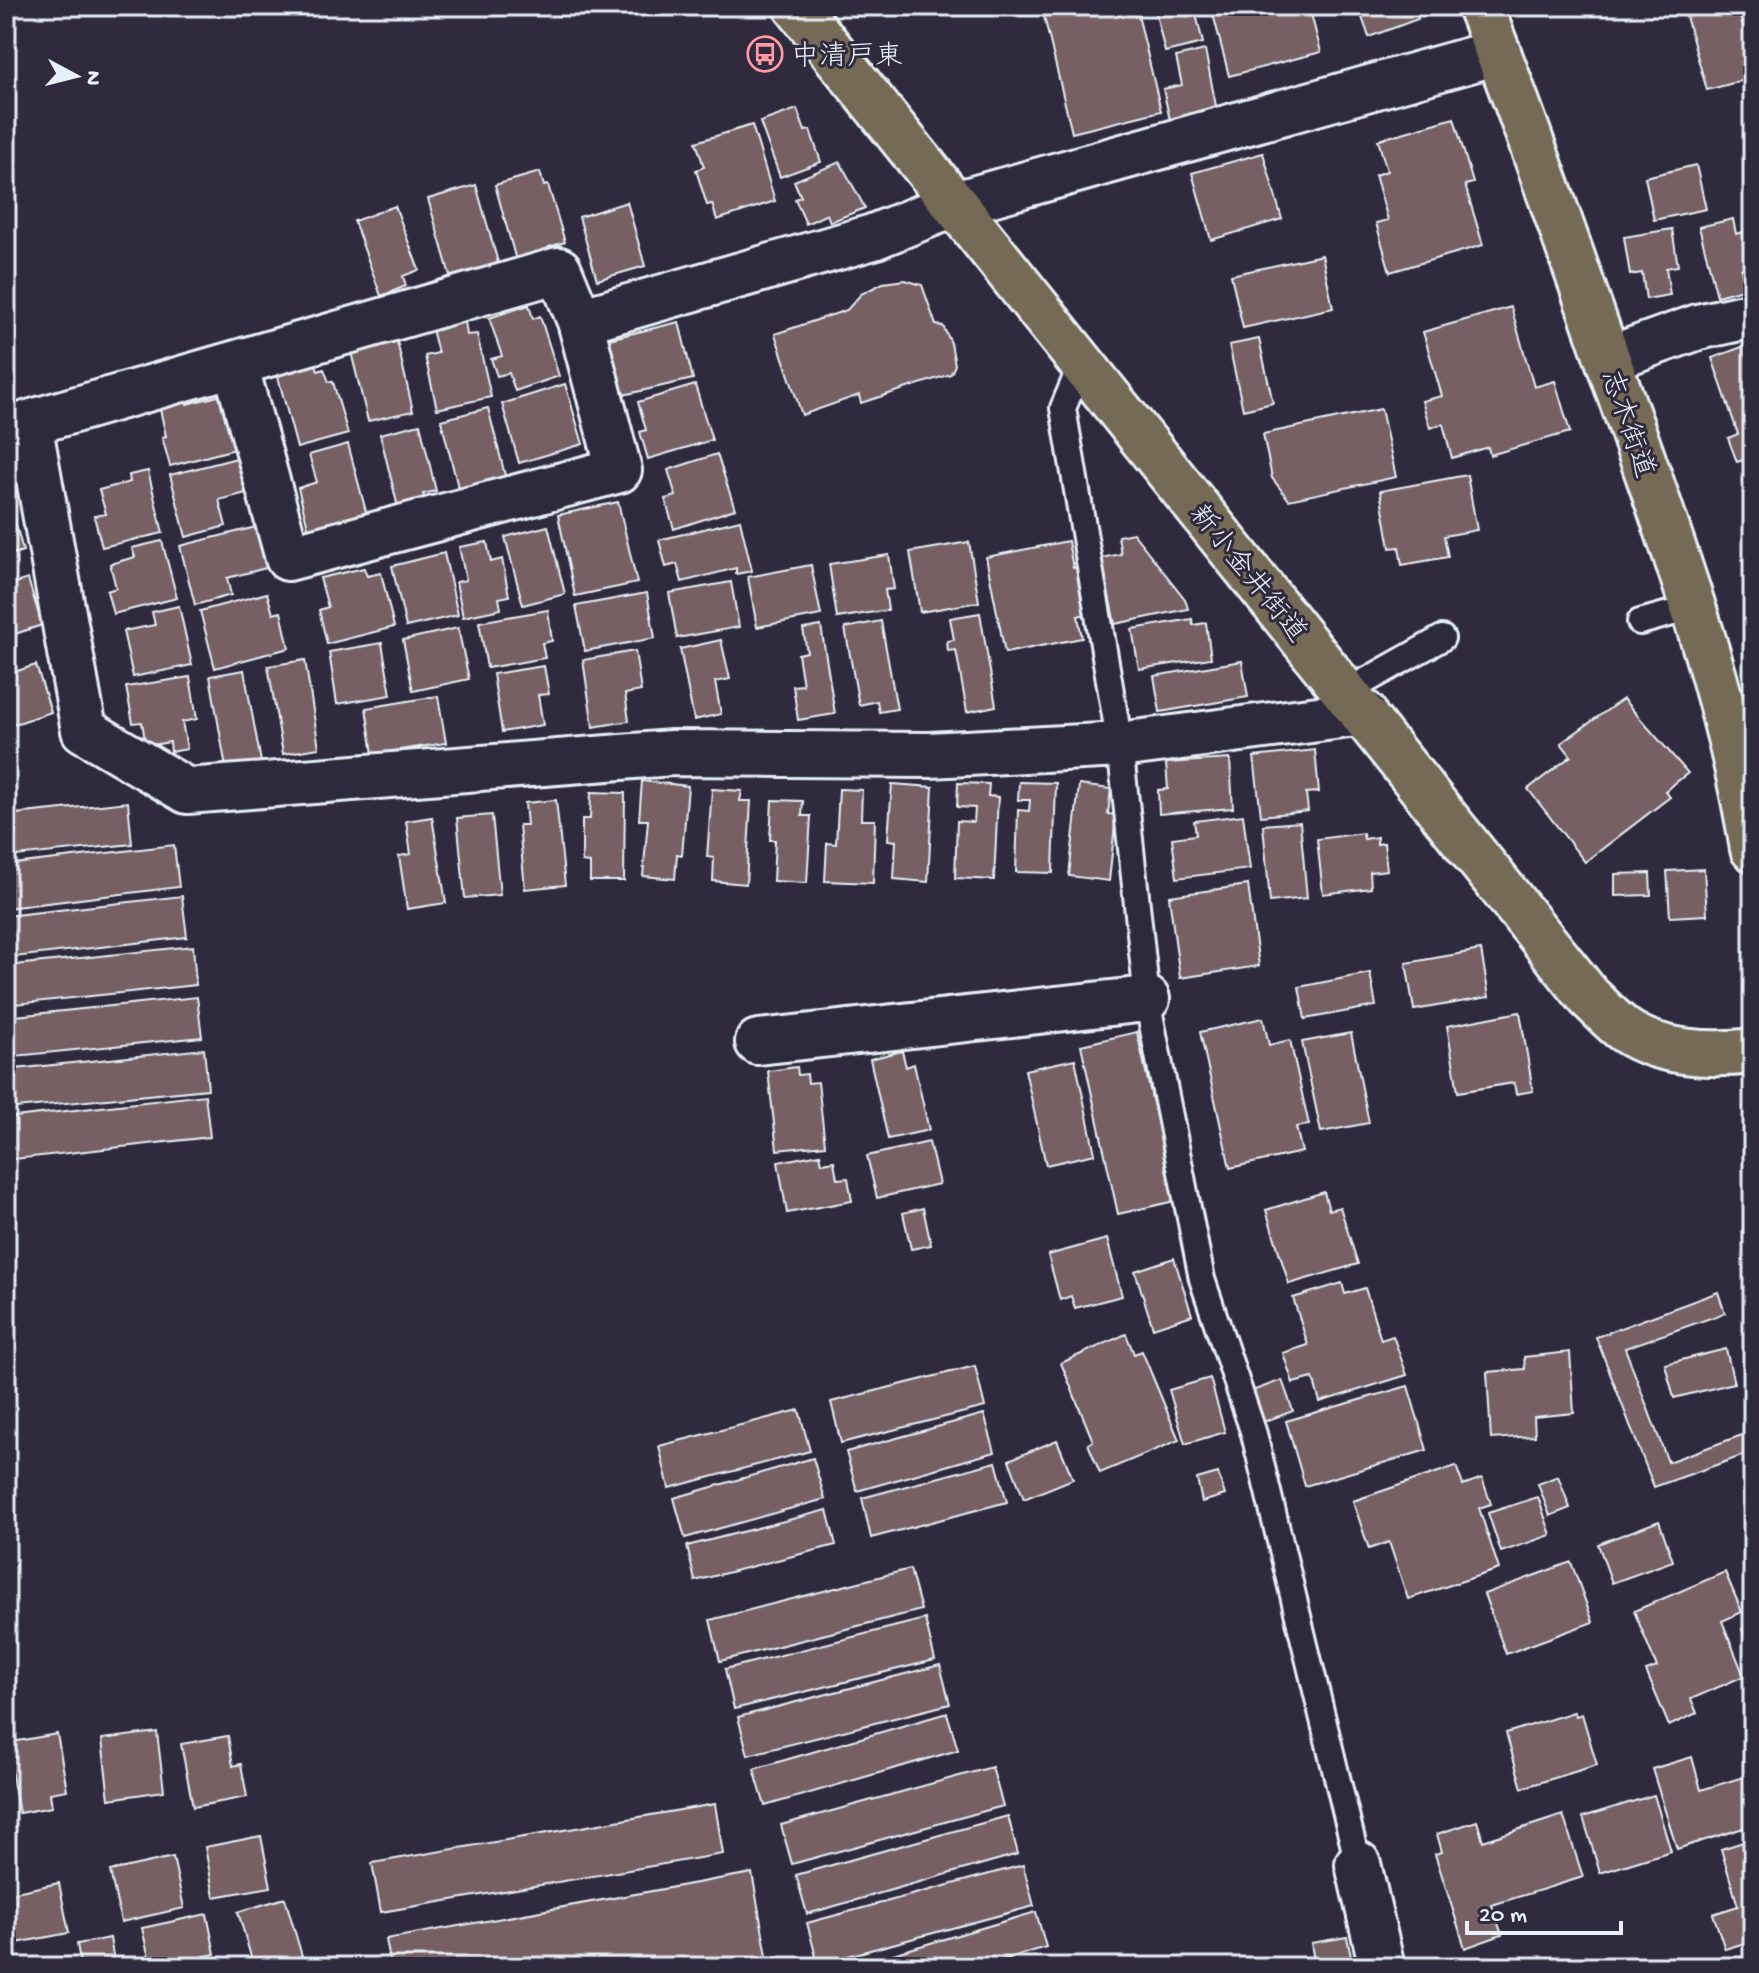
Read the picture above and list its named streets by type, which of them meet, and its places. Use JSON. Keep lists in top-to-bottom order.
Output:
{
  "streets": {
    "main road": ["志木街道", "新小金井街道"]
  },
  "places": {
    "bus stop": ["中清戸東"]
  },
  "scale_bar": "20 m",
  "north": "right"
}
